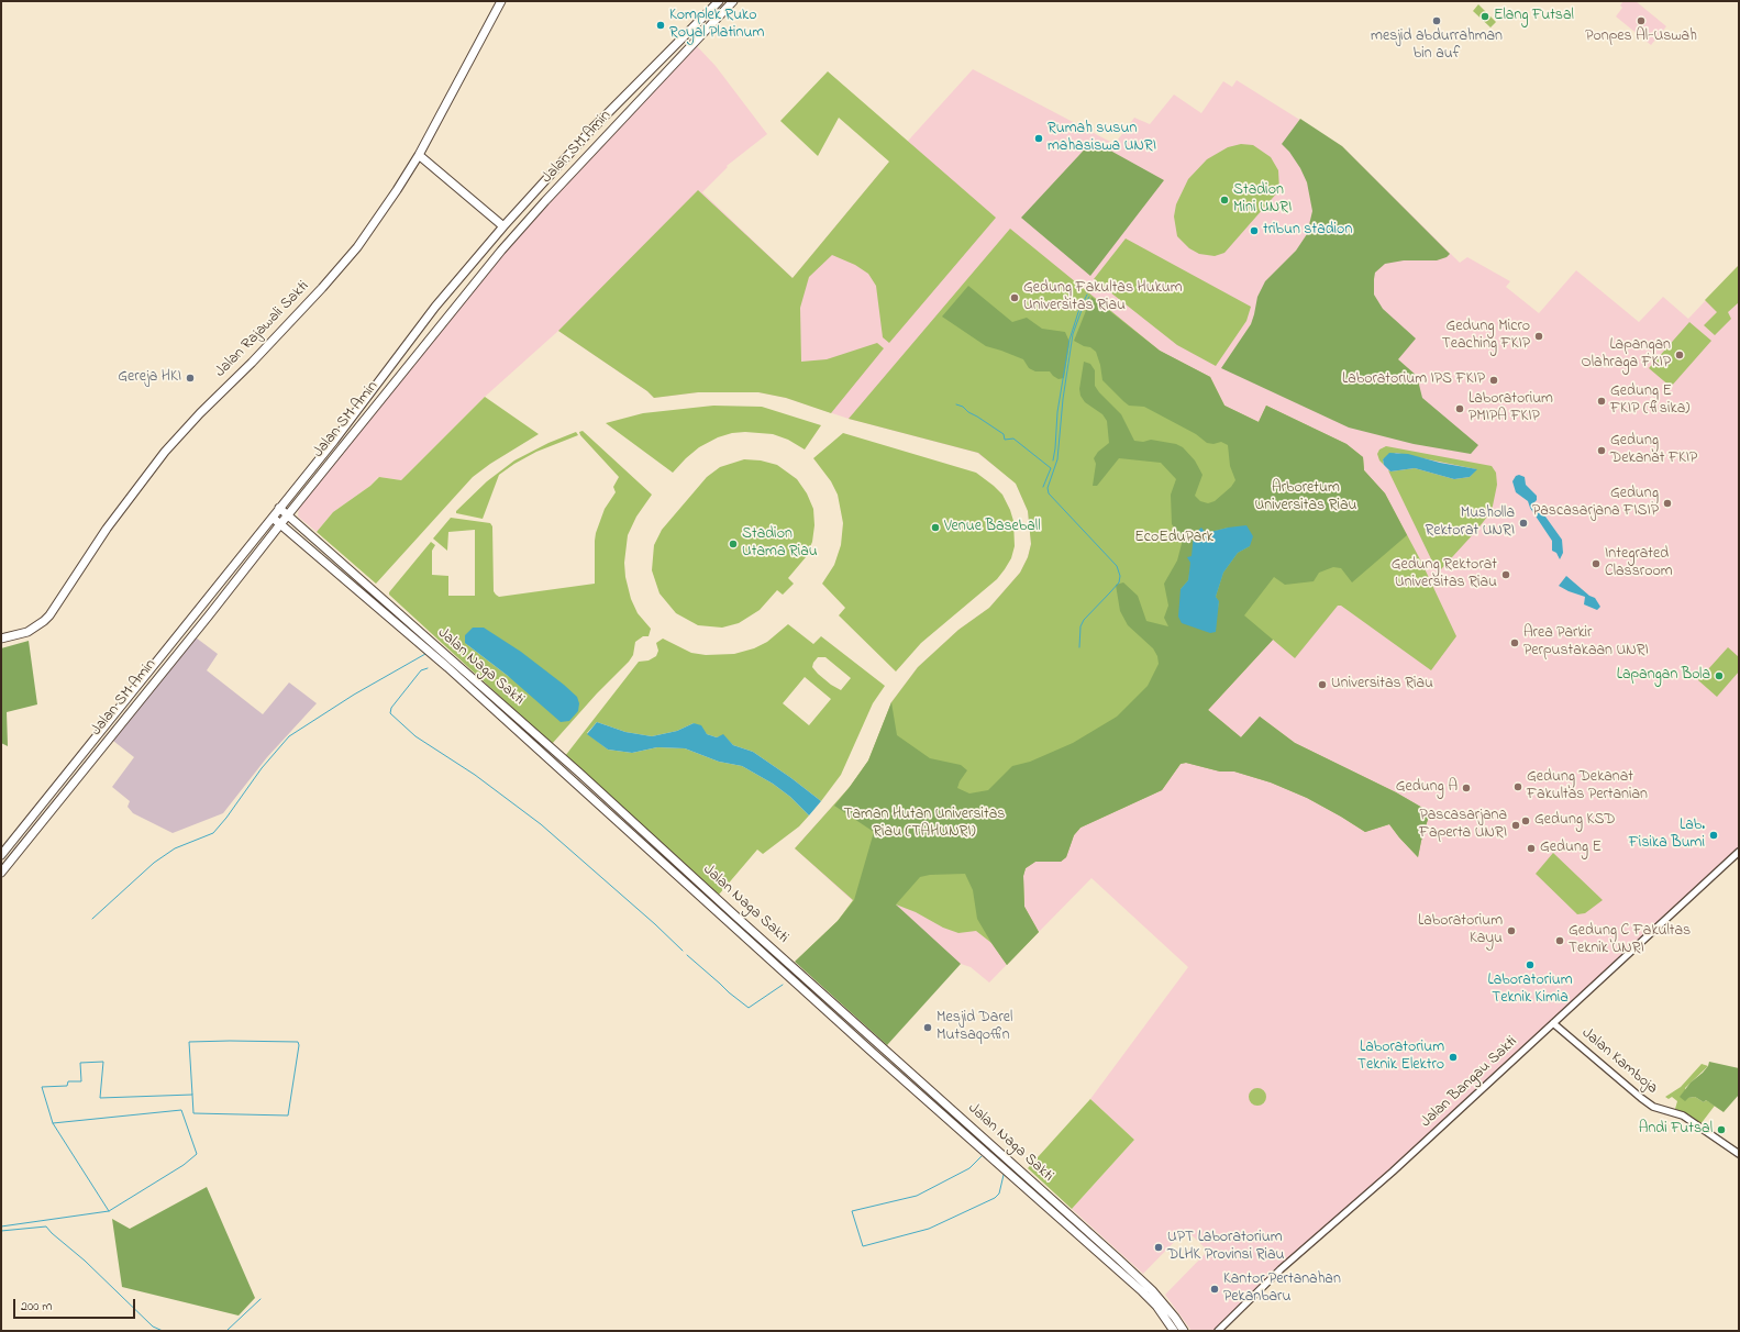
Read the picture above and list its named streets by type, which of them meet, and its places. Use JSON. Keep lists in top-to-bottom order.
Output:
{
  "streets": {
    "main road": ["Jalan SM Amin", "Jalan Rajawali Sakti", "Jalan Naga Sakti"],
    "street": ["Jalan Kamboja", "Jalan Bangau Sakti"]
  },
  "crossings": [
    ["Jalan SM Amin", "Jalan Naga Sakti"],
    ["Jalan Kamboja", "Jalan Bangau Sakti"]
  ],
  "parks": ["Arboretum Universitas Riau", "EcoEduPark", "Taman Hutan Universitas Riau (TAHUNRI)"],
  "places": [
    "Elang Futsal",
    "mesjid abdurrahman bin auf",
    "Ponpes Al-Uswah",
    "Komplek Ruko Royal Platinum",
    "Rumah susun mahasiswa UNRI",
    "Stadion Mini UNRI",
    "tribun stadion",
    "Gedung Fakultas Hukum Universitas Riau",
    "Gedung Micro Teaching FKIP",
    "Lapangan Olahraga FKIP",
    "Gereja HKI",
    "Laboratorium IPS FKIP",
    "Gedung E FKIP (fisika)",
    "Laboratorium PMIPA FKIP",
    "Gedung Dekanat FKIP",
    "Gedung Pascasarjana FISIP",
    "Musholla Rektorat UNRI",
    "Venue Baseball",
    "Stadion Utama Riau",
    "Integrated Classroom",
    "Gedung Rektorat Universitas Riau",
    "Area Parkir Perpustakaan UNRI",
    "Lapangan Bola",
    "Universitas Riau",
    "Gedung Dekanat Fakultas Pertanian",
    "Gedung A",
    "Gedung KSD",
    "Pascasarjana Faperta UNRI",
    "Lab. Fisika Bumi",
    "Gedung E",
    "Laboratorium Kayu",
    "Gedung C Fakultas Teknik UNRI",
    "Laboratorium Teknik Kimia",
    "Mesjid Darel Mutsaqoffin",
    "Laboratorium Teknik Elektro",
    "Andi Futsal",
    "UPT Laboratorium DLHK Provinsi Riau",
    "Kantor Pertanahan Pekanbaru"
  ],
  "scale_bar": "200 m"
}
